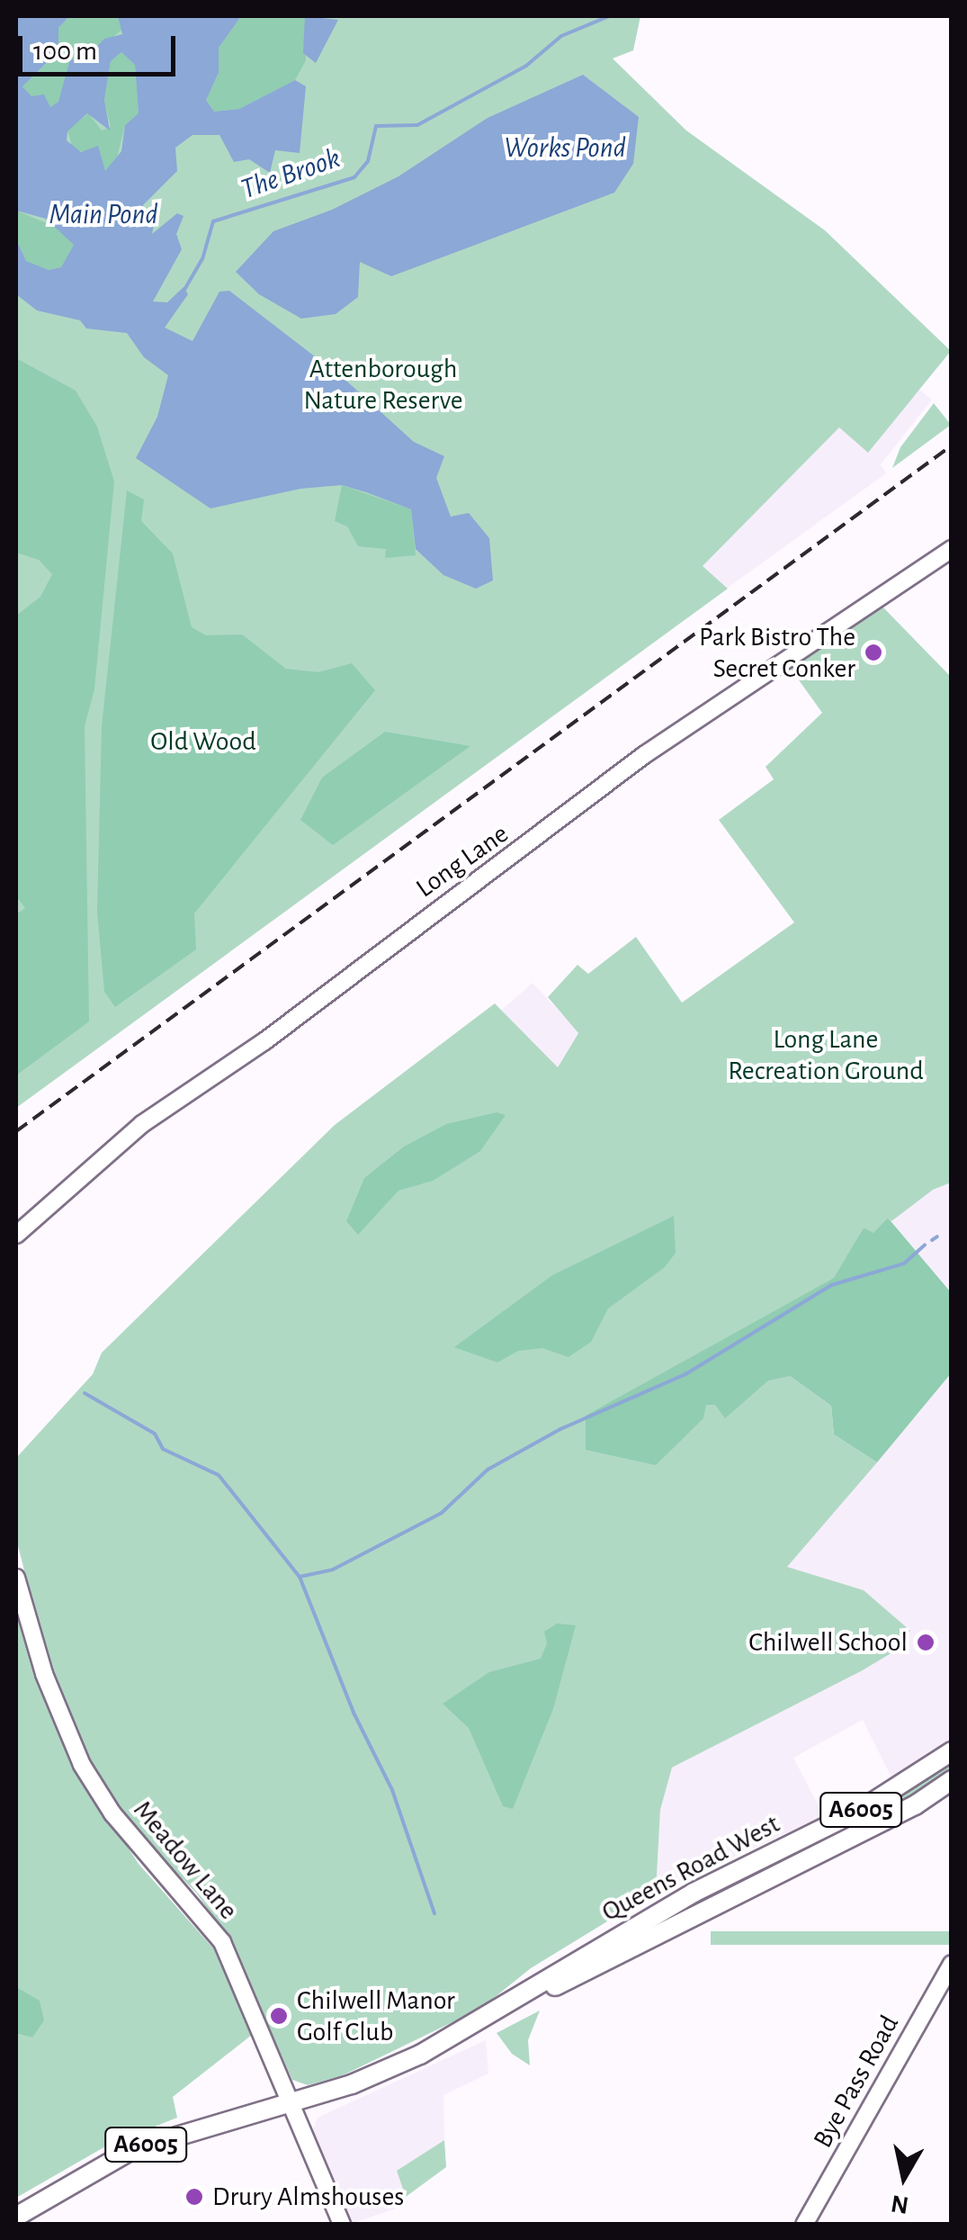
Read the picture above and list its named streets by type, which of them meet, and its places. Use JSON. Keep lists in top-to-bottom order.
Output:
{
  "streets": {
    "main road": ["A6005", "Queens Road West"],
    "street": ["Long Lane", "Meadow Lane", "Bye Pass Road"]
  },
  "crossings": [
    ["Meadow Lane", "Queens Road West"]
  ],
  "water": ["Works Pond", "The Brook", "Main Pond"],
  "parks": ["Attenborough Nature Reserve", "Old Wood", "Long Lane Recreation Ground"],
  "places": [
    "Park Bistro The Secret Conker",
    "Chilwell School",
    "Chilwell Manor Golf Club",
    "Drury Almshouses"
  ],
  "scale_bar": "100 m",
  "north": "bottom"
}
